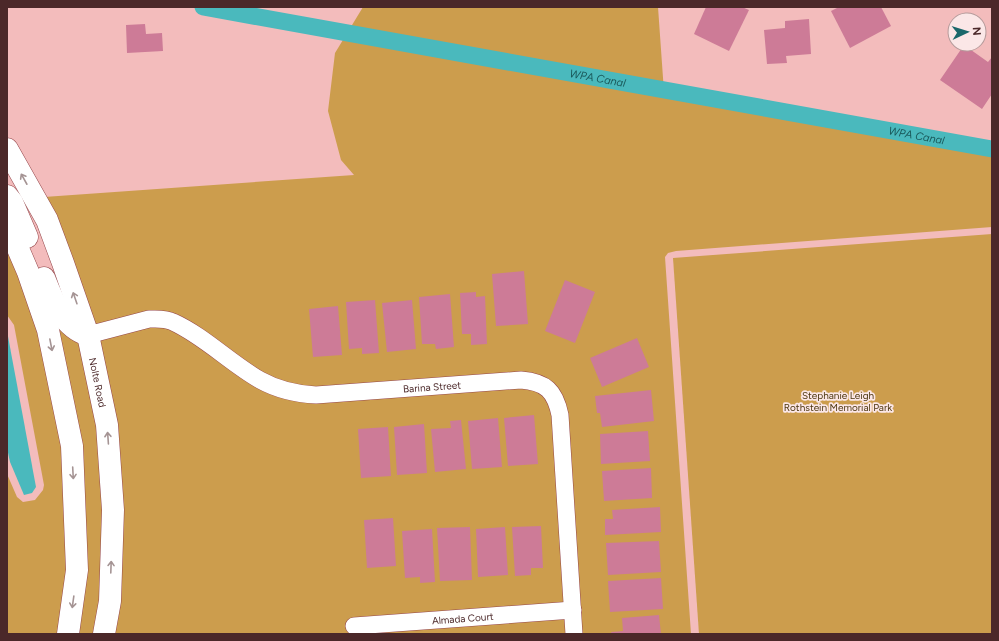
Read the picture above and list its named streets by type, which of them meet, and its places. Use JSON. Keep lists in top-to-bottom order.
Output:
{
  "streets": {
    "street": ["Nolte Road", "Barina Street", "Almada Court"]
  },
  "crossings": [
    ["Nolte Road", "Barina Street"],
    ["Barina Street", "Almada Court"]
  ],
  "water": ["WPA Canal"],
  "parks": ["Stephanie Leigh Rothstein Memorial Park"],
  "north": "right"
}
